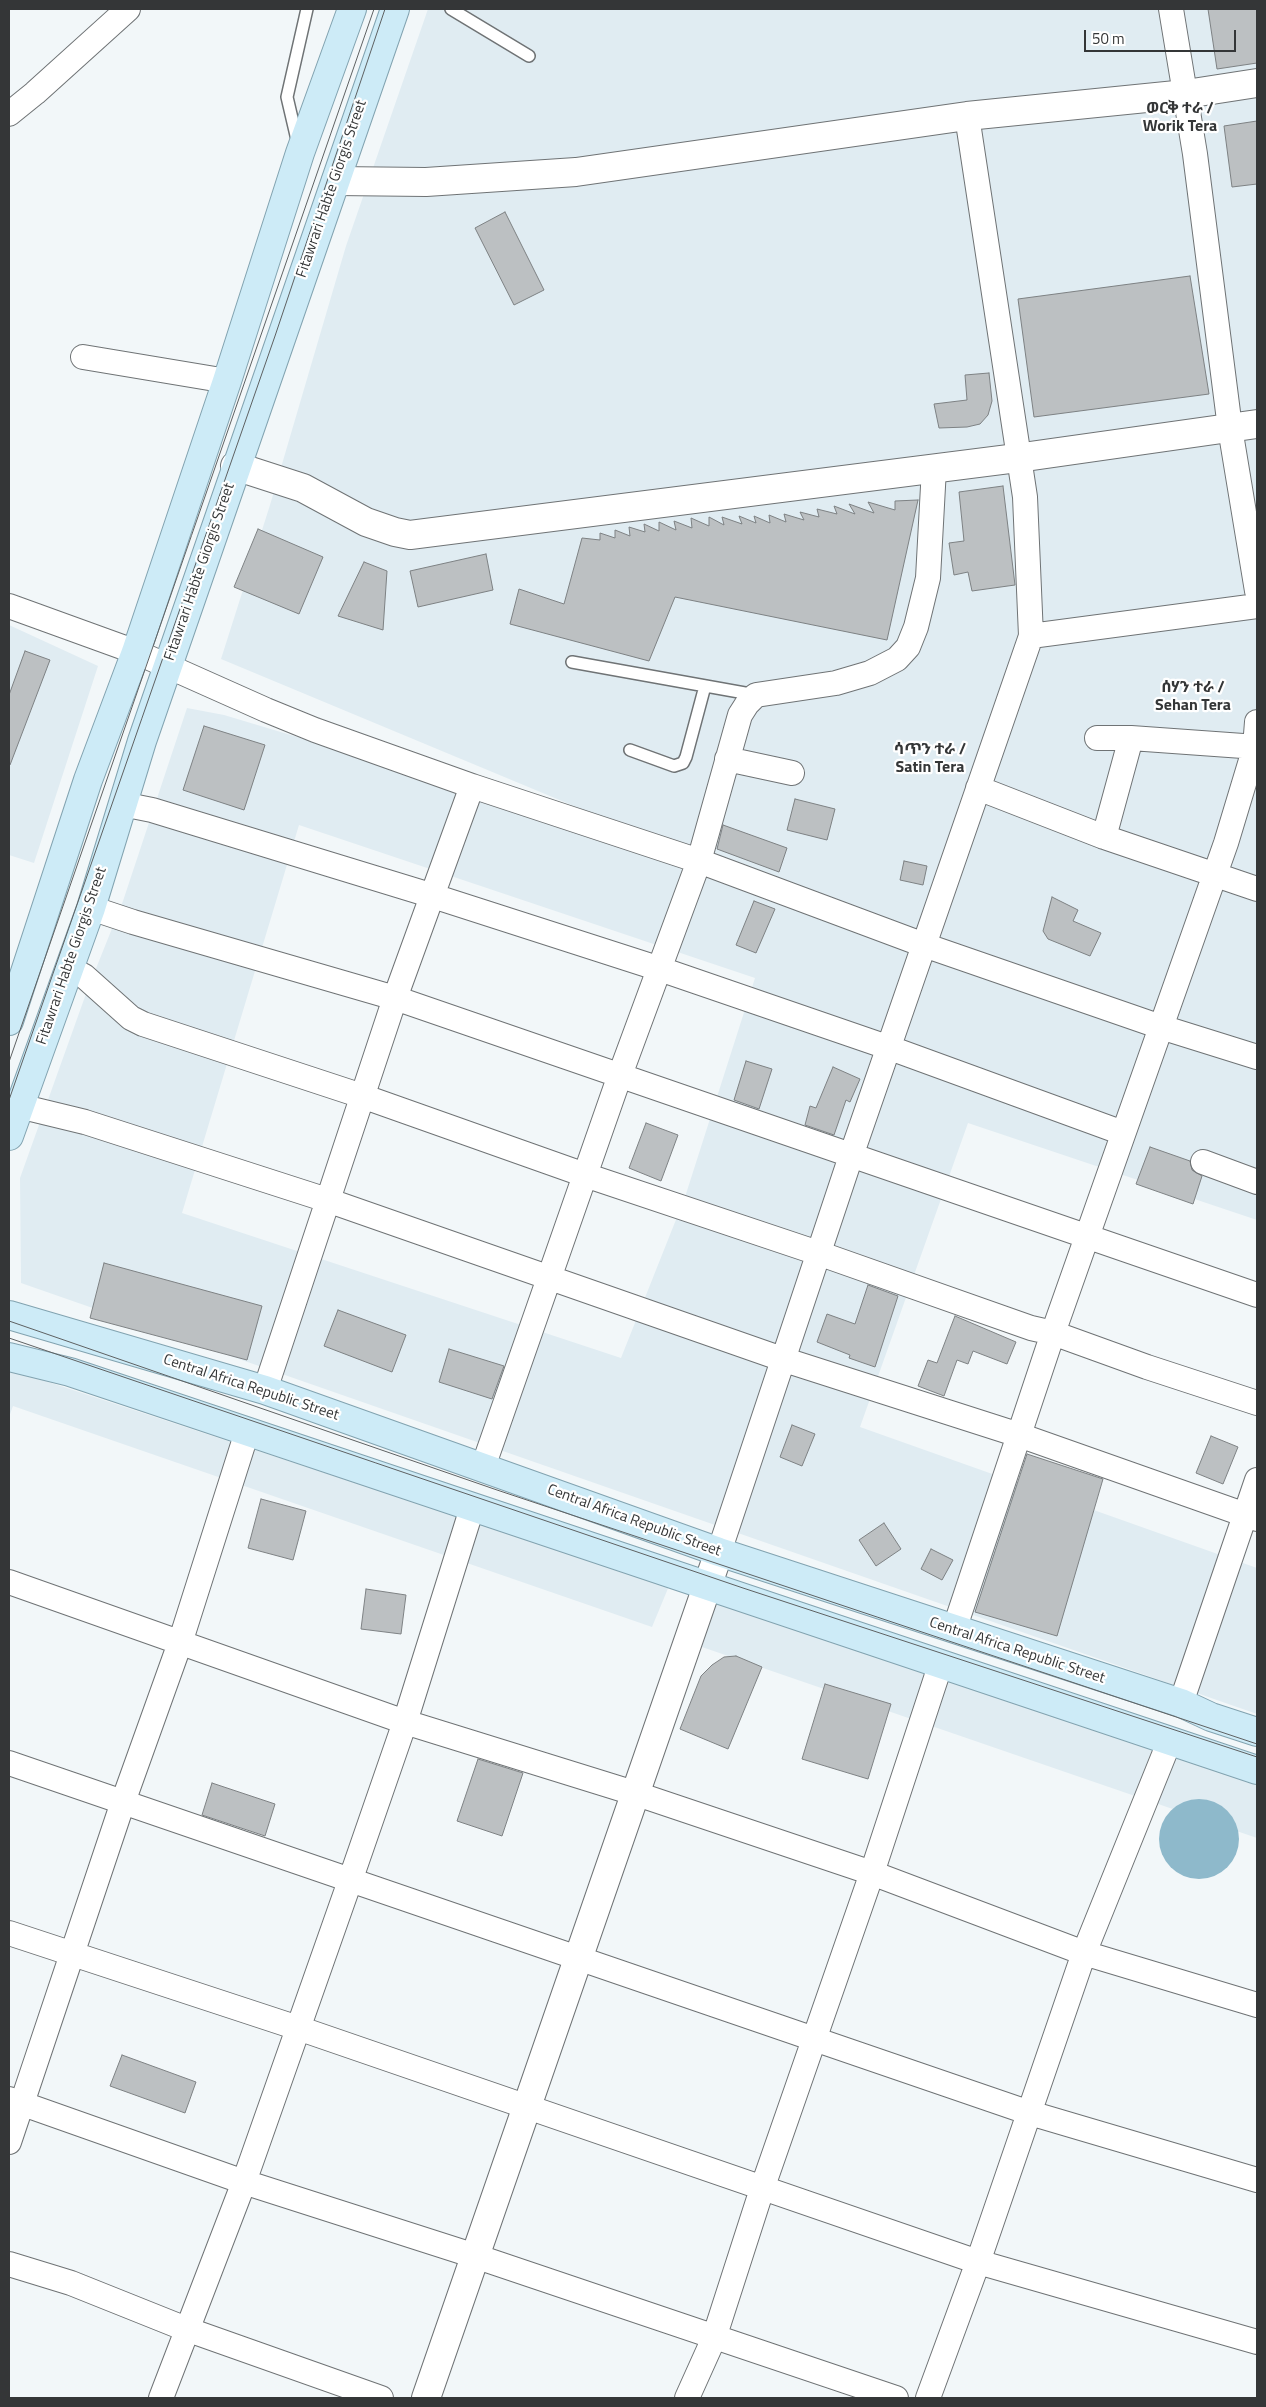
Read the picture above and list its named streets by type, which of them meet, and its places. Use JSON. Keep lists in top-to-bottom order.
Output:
{
  "streets": {
    "main road": ["Fitawrari Habte Giorgis Street", "Central Africa Republic Street"]
  },
  "districts": ["ወርቅ ተራ / Worik Tera", "ሰሃን ተራ / Sehan Tera", "ሳጥን ተራ / Satin Tera"],
  "scale_bar": "50 m"
}
